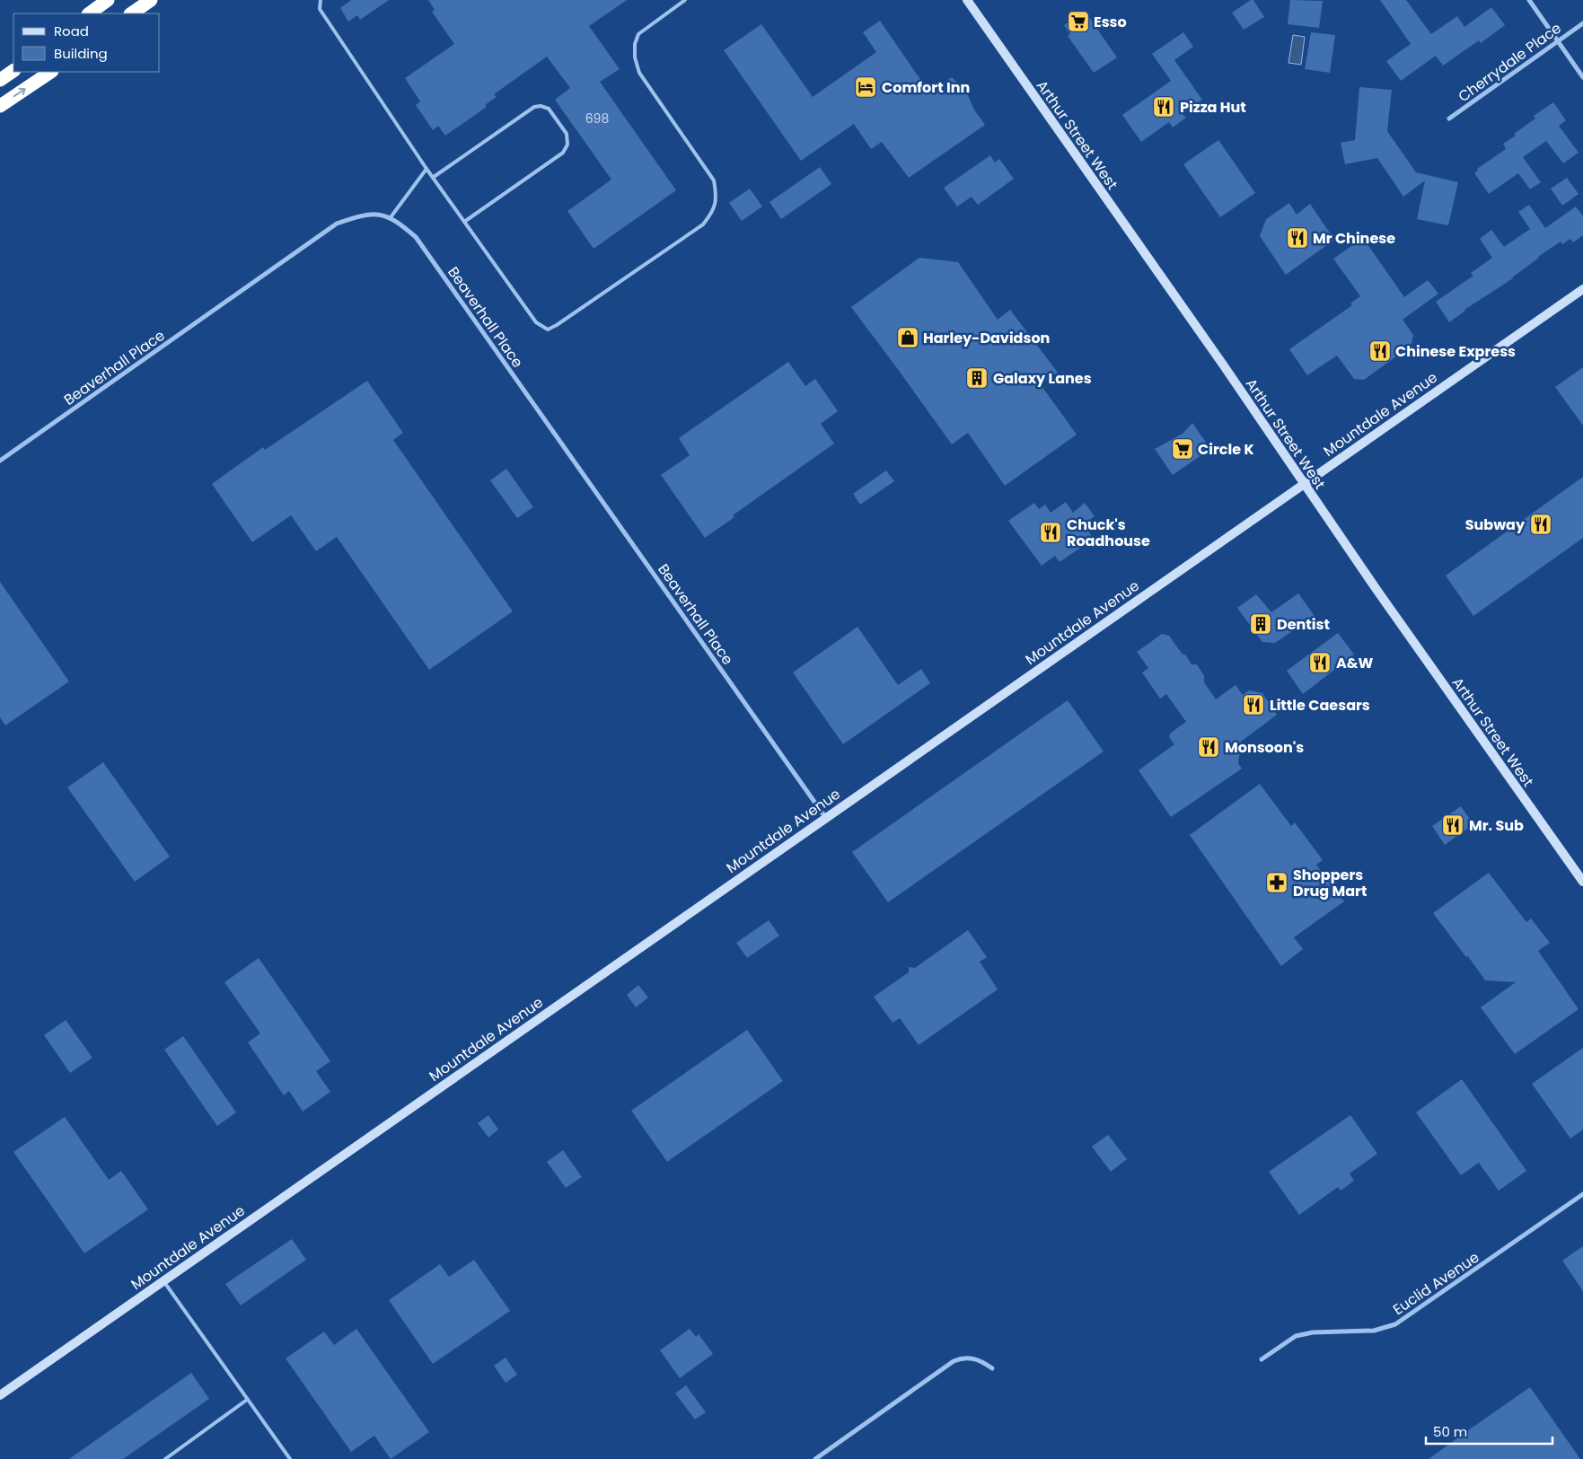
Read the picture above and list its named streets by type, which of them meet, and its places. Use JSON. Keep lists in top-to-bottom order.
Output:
{
  "streets": {
    "street": [
      "Cherrydale Place",
      "Arthur Street West",
      "Beaverhall Place",
      "Mountdale Avenue",
      "Euclid Avenue"
    ]
  },
  "crossings": [
    ["Arthur Street West", "Mountdale Avenue"],
    ["Beaverhall Place", "Mountdale Avenue"]
  ],
  "places": {
    "supermarket": ["Esso", "Circle K"],
    "hotel": ["Comfort Inn"],
    "restaurant": [
      "Pizza Hut",
      "Mr Chinese",
      "Chinese Express",
      "Subway",
      "Chuck's Roadhouse",
      "A&W",
      "Little Caesars",
      "Monsoon's",
      "Mr. Sub"
    ],
    "shop": ["Harley-Davidson"],
    "building": ["Galaxy Lanes", "Dentist"],
    "pharmacy": ["Shoppers Drug Mart"]
  },
  "house_numbers": ["698"],
  "legend": ["Road", "Building"],
  "scale_bar": "50 m"
}
